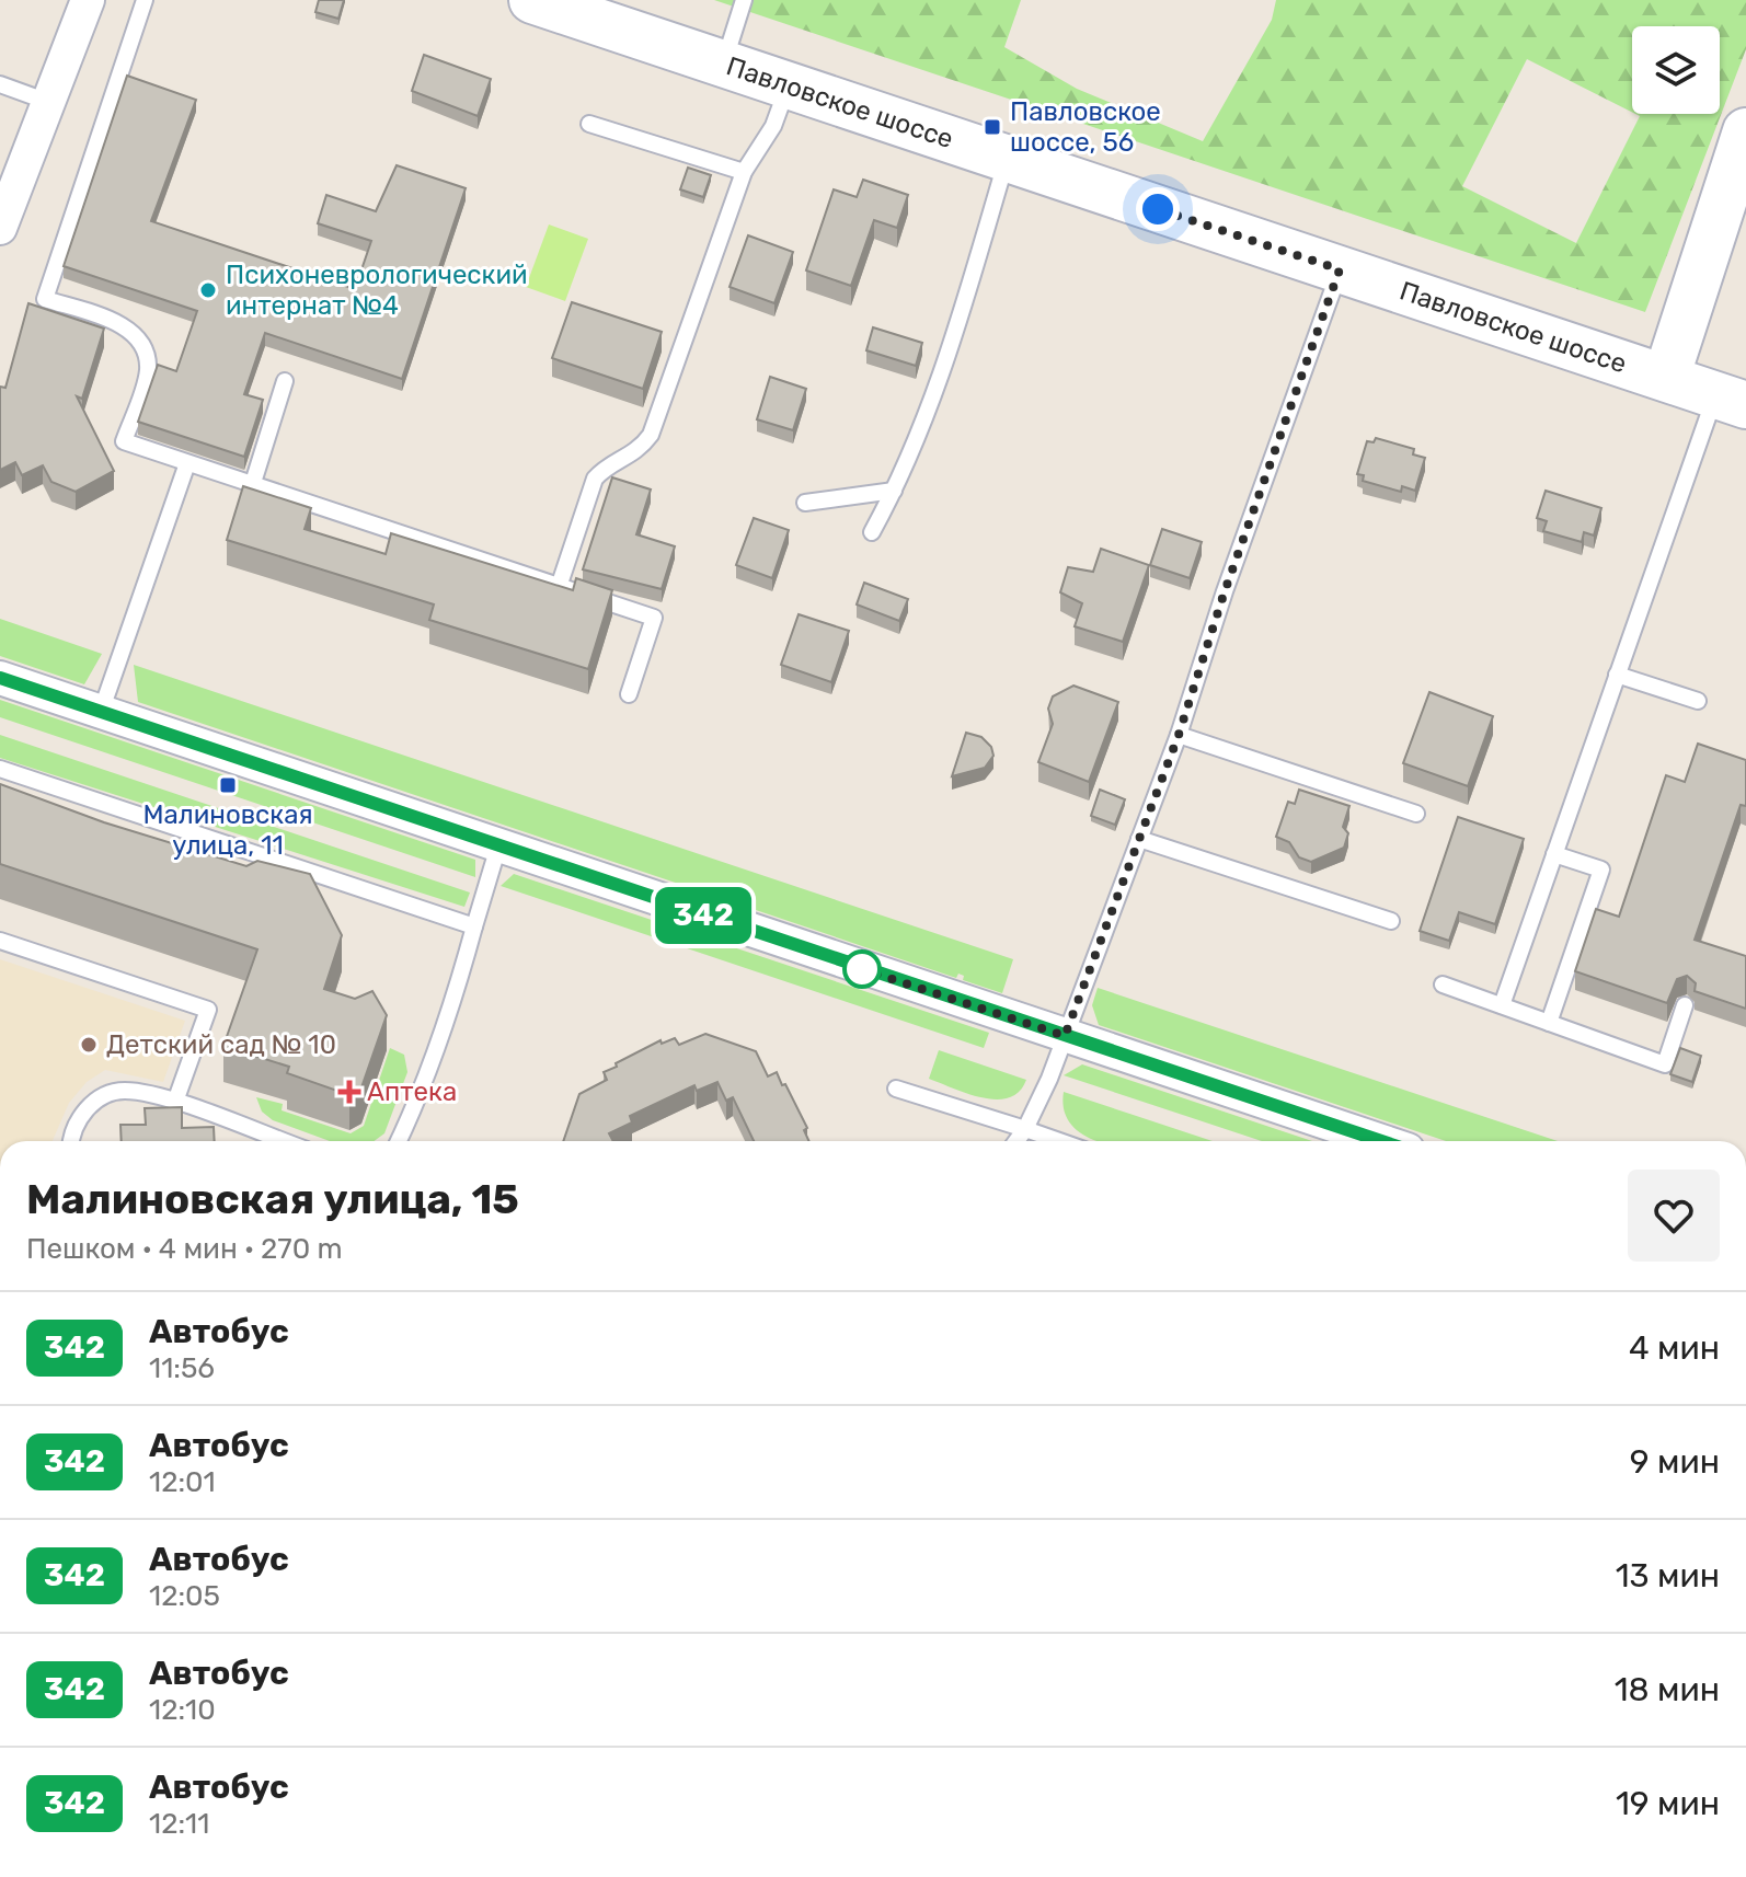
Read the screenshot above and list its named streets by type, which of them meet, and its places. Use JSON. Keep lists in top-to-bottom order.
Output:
{
  "streets": {
    "main road": ["Павловское шоссе"]
  },
  "places": {
    "transit": ["Павловское шоссе, 56", "Малиновская улица, 11"],
    "other": ["Психоневрологический интернат №4", "Детский сад № 10"],
    "health": ["Аптека"]
  },
  "lines": ["bus line 342"],
  "page": {
    "on_map": "342",
    "heading": ["Малиновская улица, 15", "Пешком · 4 мин · 270 m"],
    "list": [
      {
        "mark": "342",
        "name": "Автобус",
        "note": "11:56",
        "value": "4 мин"
      },
      {
        "mark": "342",
        "name": "Автобус",
        "note": "12:01",
        "value": "9 мин"
      },
      {
        "mark": "342",
        "name": "Автобус",
        "note": "12:05",
        "value": "13 мин"
      },
      {
        "mark": "342",
        "name": "Автобус",
        "note": "12:10",
        "value": "18 мин"
      },
      {
        "mark": "342",
        "name": "Автобус",
        "note": "12:11",
        "value": "19 мин"
      }
    ]
  }
}
